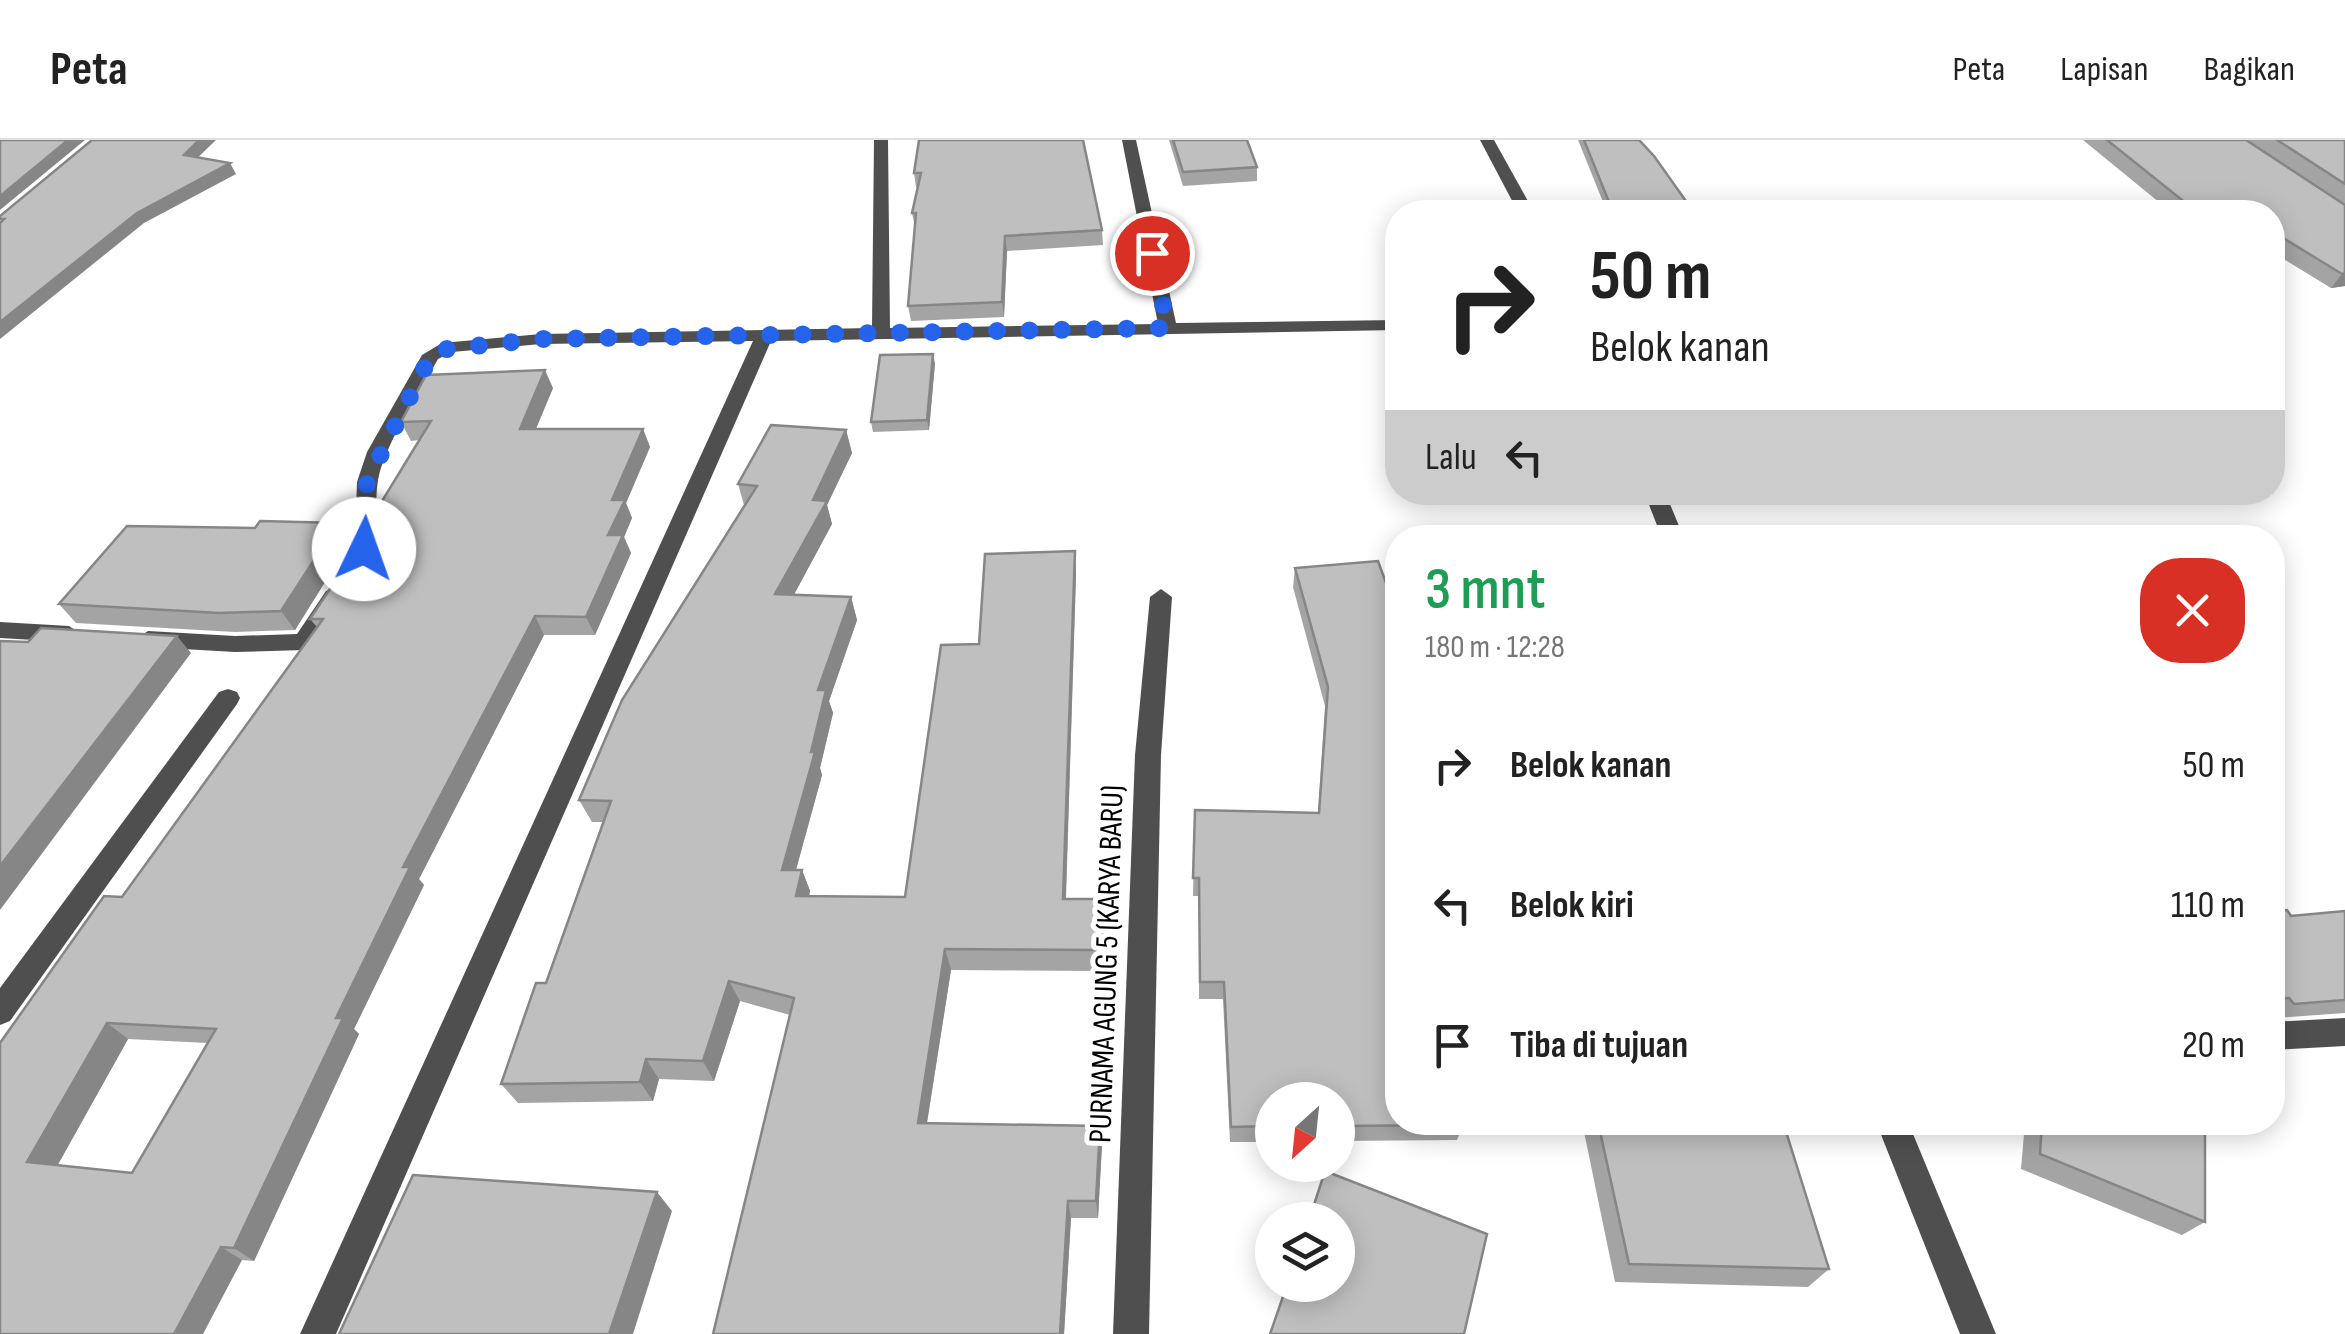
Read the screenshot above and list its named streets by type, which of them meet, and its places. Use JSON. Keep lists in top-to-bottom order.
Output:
{
  "streets": {
    "street": ["PURNAMA AGUNG 5 (KARYA BARU)"]
  },
  "north": "bottom left",
  "page": {
    "header": "Peta",
    "nav": ["Peta", "Lapisan", "Bagikan"],
    "turn": ["50 m", "Belok kanan"],
    "then": "Lalu",
    "heading": ["3 mnt", "180 m · 12:28"],
    "list": [
      {
        "name": "Belok kanan",
        "value": "50 m"
      },
      {
        "name": "Belok kiri",
        "value": "110 m"
      },
      {
        "name": "Tiba di tujuan",
        "value": "20 m"
      }
    ]
  }
}
